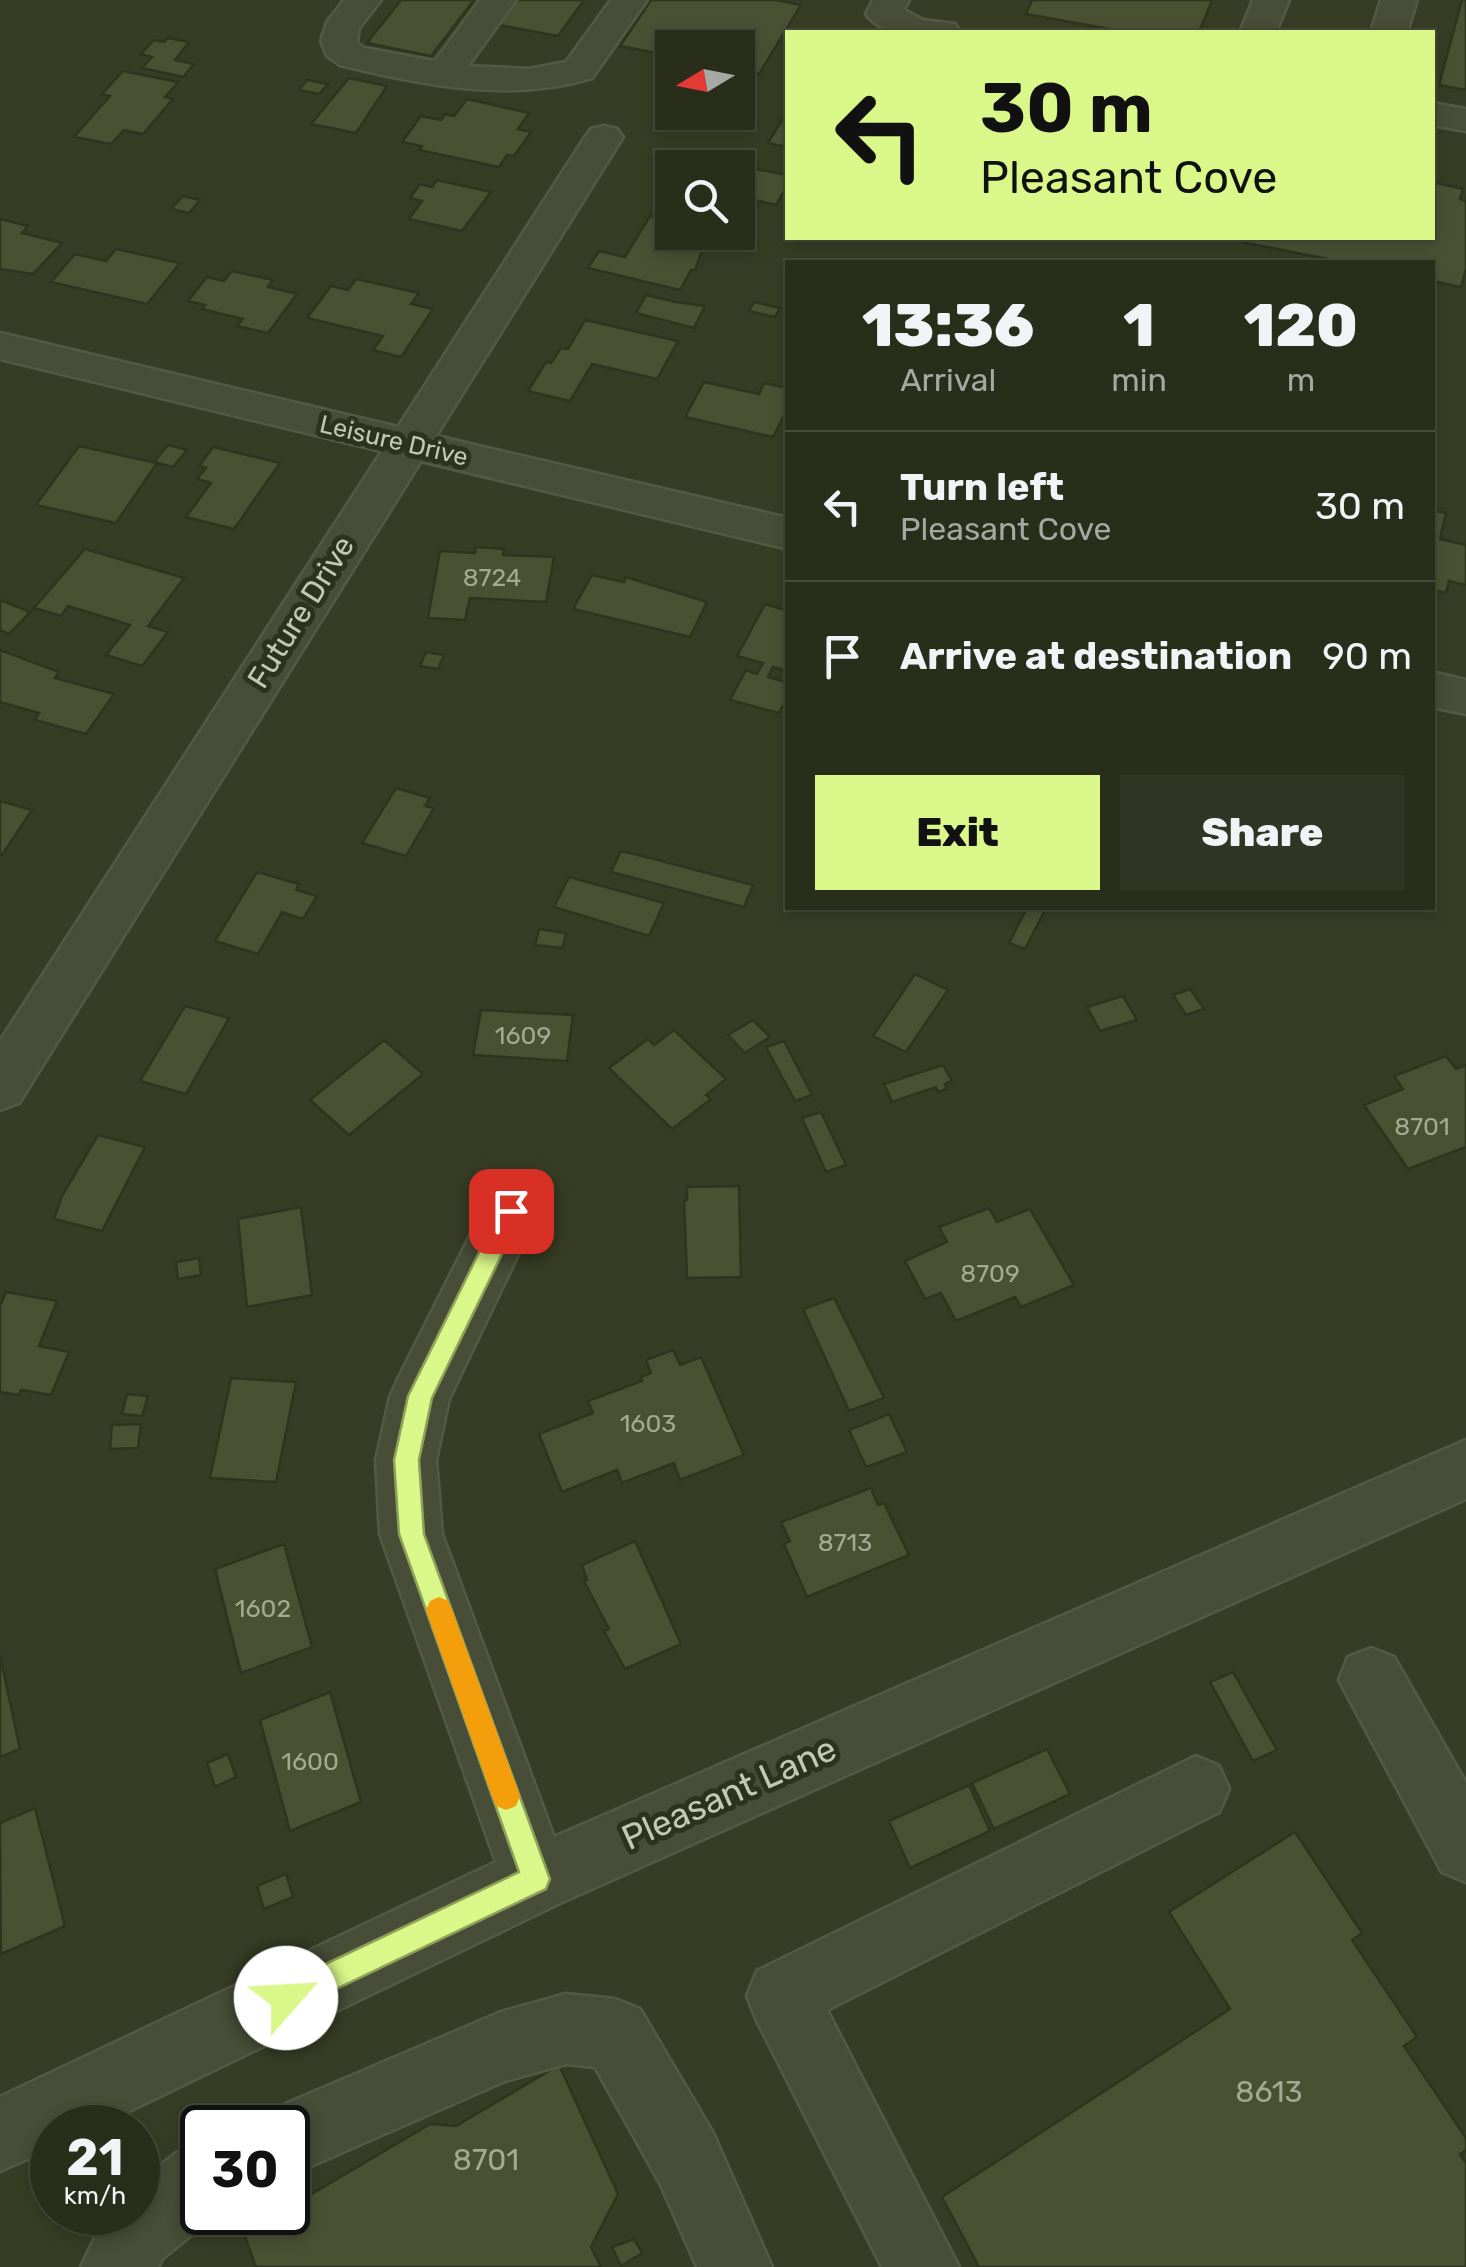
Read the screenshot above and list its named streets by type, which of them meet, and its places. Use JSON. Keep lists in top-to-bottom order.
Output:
{
  "streets": {
    "street": ["Leisure Drive", "Future Drive", "Pleasant Lane"]
  },
  "crossings": [
    ["Leisure Drive", "Future Drive"]
  ],
  "house_numbers": [
    "8724",
    "1609",
    "8701",
    "8709",
    "1603",
    "8713",
    "1602",
    "1600",
    "8613",
    "8701"
  ],
  "north": "left",
  "page": {
    "turn": ["30 m", "Pleasant Cove"],
    "eta": [
      "13:36",
      "Arrival",
      "1",
      "min",
      "120",
      "m"
    ],
    "list": [
      {
        "name": "Turn left",
        "note": "Pleasant Cove",
        "value": "30 m"
      },
      {
        "name": "Arrive at destination",
        "value": "90 m"
      }
    ],
    "buttons": ["Exit", "Share"],
    "speed": "21 km/h",
    "limit": "30"
  }
}
